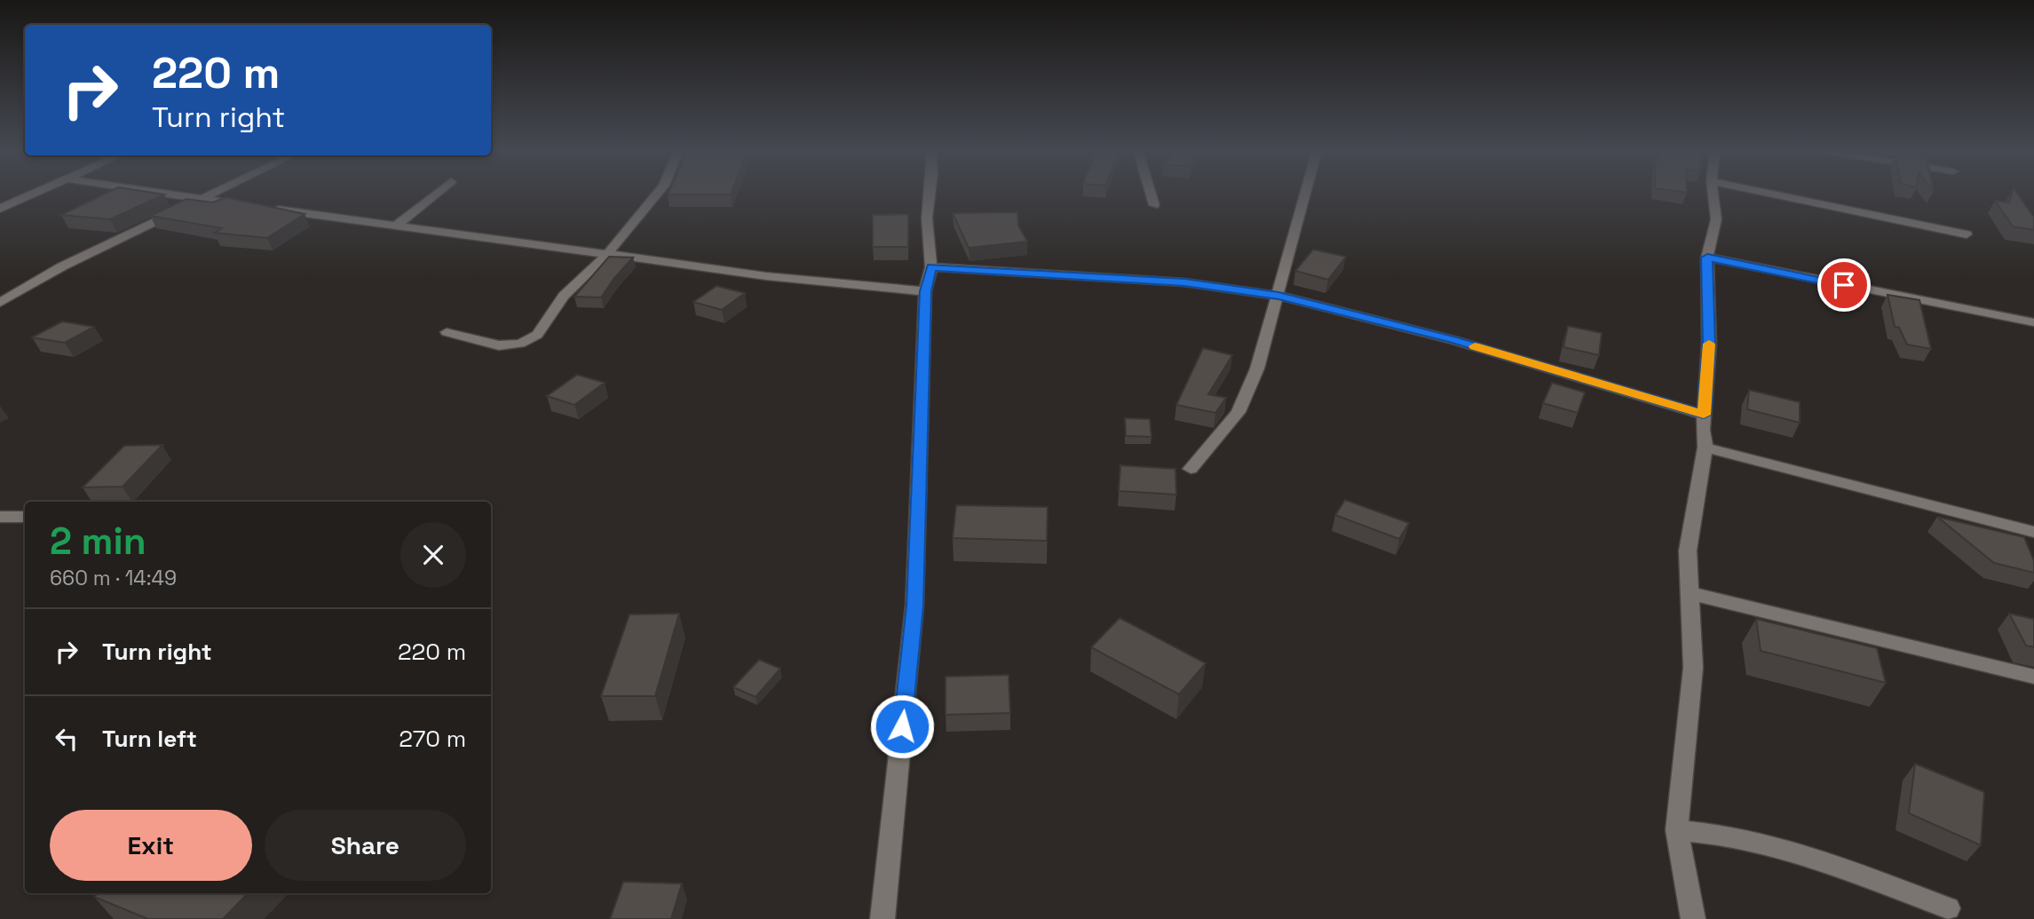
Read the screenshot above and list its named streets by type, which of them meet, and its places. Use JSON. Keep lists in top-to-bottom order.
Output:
{
  "page": {
    "turn": ["220 m", "Turn right"],
    "heading": ["2 min", "660 m · 14:49"],
    "list": [
      {
        "name": "Turn right",
        "value": "220 m"
      },
      {
        "name": "Turn left",
        "value": "270 m"
      }
    ],
    "buttons": ["Exit", "Share"]
  }
}
